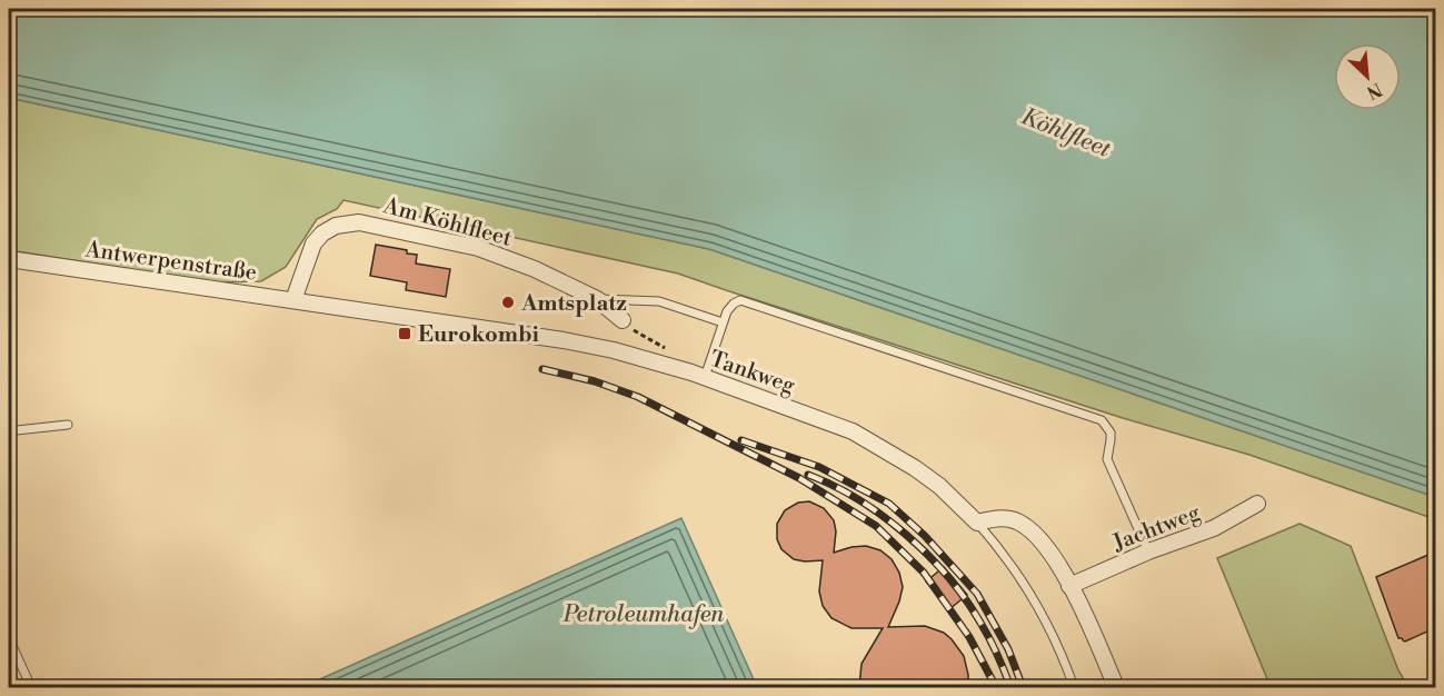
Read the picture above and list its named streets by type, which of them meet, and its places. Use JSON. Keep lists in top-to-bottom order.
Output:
{
  "streets": {
    "street": [
      "Am Köhlfleet",
      "Antwerpenstraße",
      "Tankweg",
      "Jachtweg"
    ]
  },
  "crossings": [
    ["Am Köhlfleet", "Antwerpenstraße"],
    ["Am Köhlfleet", "Tankweg"],
    ["Antwerpenstraße", "Tankweg"]
  ],
  "water": ["Köhlfleet", "Petroleumhafen"],
  "places": {
    "other": ["Amtsplatz"],
    "transit": ["Eurokombi"]
  },
  "north": "bottom right"
}
